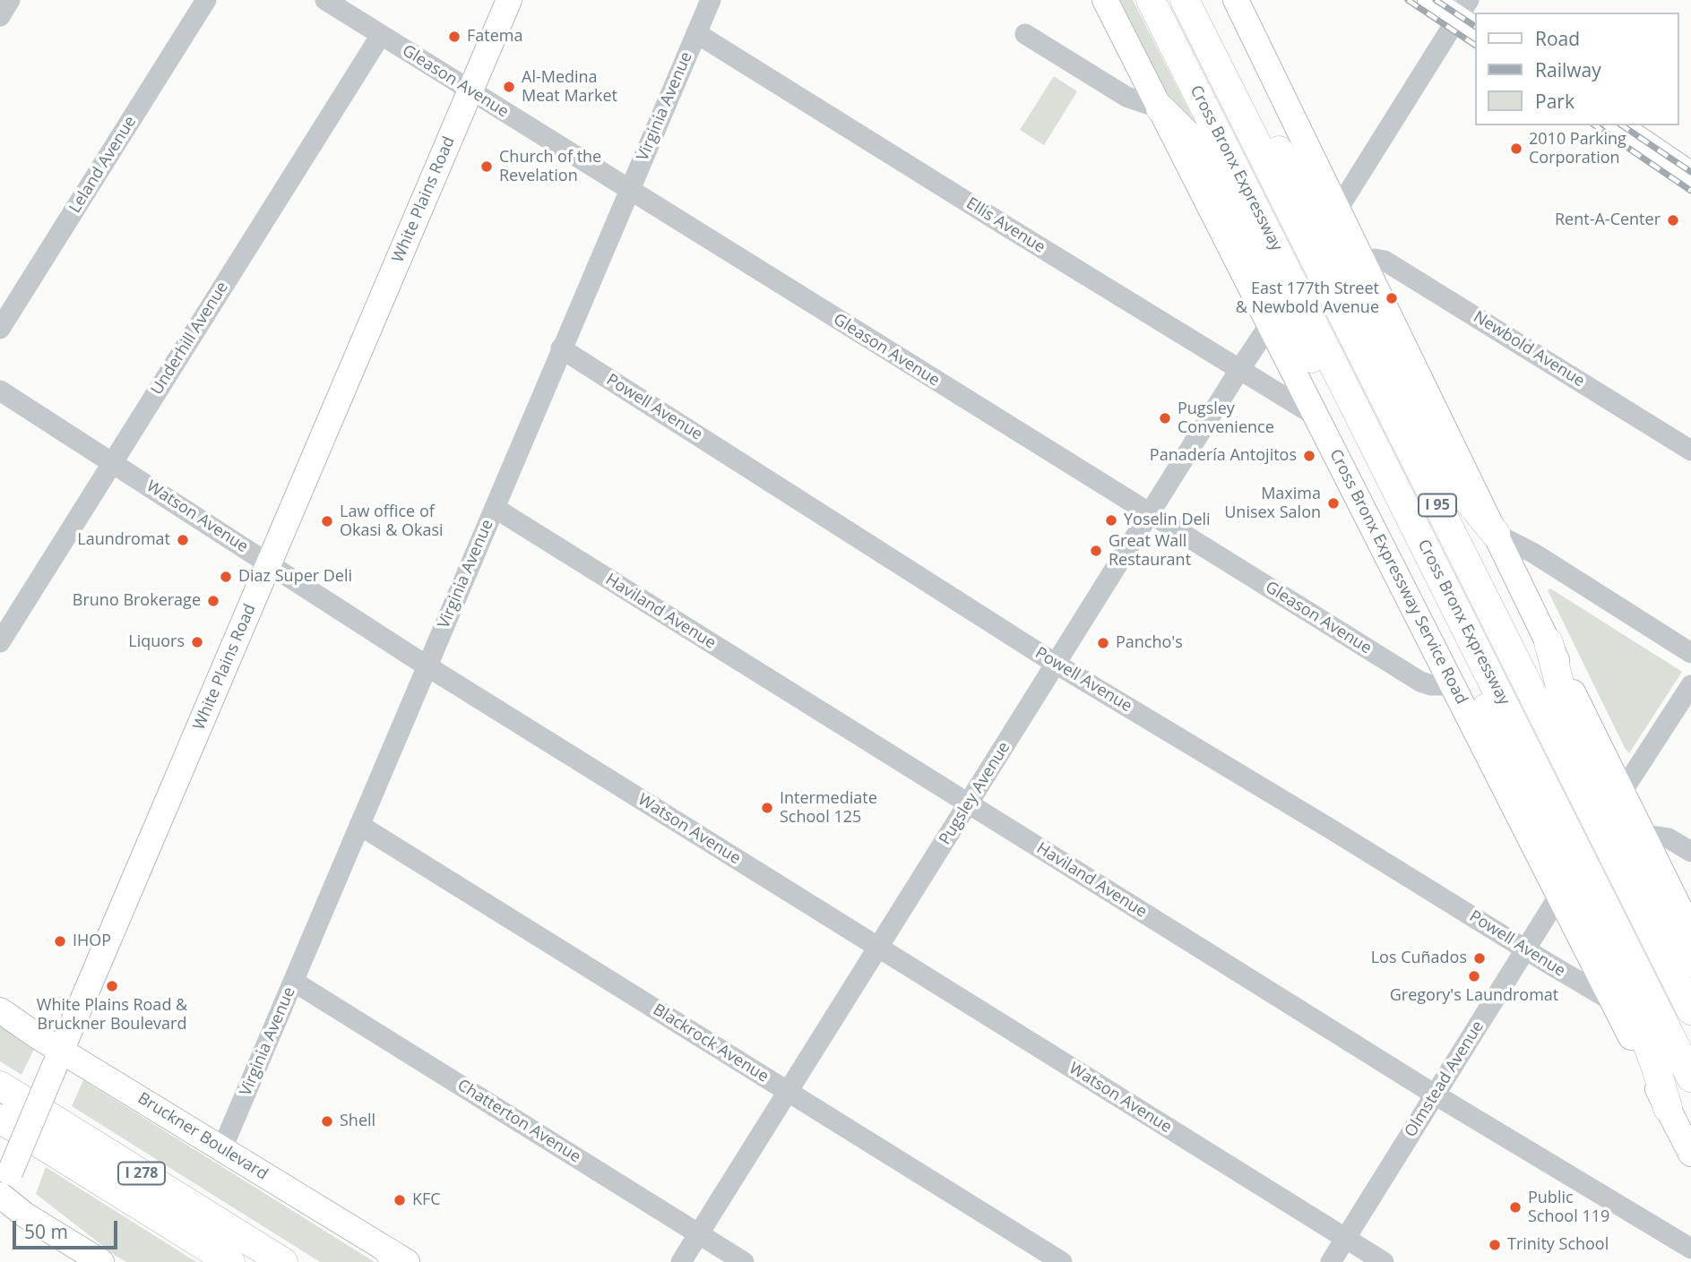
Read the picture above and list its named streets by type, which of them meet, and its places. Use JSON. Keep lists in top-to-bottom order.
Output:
{
  "streets": {
    "highway": ["Cross Bronx Expressway", "I 95", "I 278"],
    "main road": ["White Plains Road", "Cross Bronx Expressway Service Road", "Bruckner Boulevard"],
    "street": [
      "Gleason Avenue",
      "Virginia Avenue",
      "Leland Avenue",
      "Ellis Avenue",
      "Underhill Avenue",
      "Newbold Avenue",
      "Powell Avenue",
      "Watson Avenue",
      "Haviland Avenue",
      "Pugsley Avenue",
      "Blackrock Avenue",
      "Olmstead Avenue",
      "Chatterton Avenue"
    ]
  },
  "crossings": [
    ["Gleason Avenue", "Virginia Avenue"],
    ["Gleason Avenue", "White Plains Road"],
    ["Gleason Avenue", "Underhill Avenue"],
    ["Gleason Avenue", "Cross Bronx Expressway Service Road"],
    ["Gleason Avenue", "Pugsley Avenue"],
    ["Virginia Avenue", "Ellis Avenue"],
    ["Virginia Avenue", "Powell Avenue"],
    ["Virginia Avenue", "Watson Avenue"],
    ["Virginia Avenue", "Haviland Avenue"],
    ["Virginia Avenue", "Blackrock Avenue"],
    ["Virginia Avenue", "Chatterton Avenue"],
    ["Virginia Avenue", "Bruckner Boulevard"],
    ["White Plains Road", "Watson Avenue"],
    ["White Plains Road", "Bruckner Boulevard"],
    ["Ellis Avenue", "Cross Bronx Expressway Service Road"],
    ["Ellis Avenue", "Pugsley Avenue"],
    ["Underhill Avenue", "Watson Avenue"],
    ["Powell Avenue", "Cross Bronx Expressway Service Road"],
    ["Powell Avenue", "Pugsley Avenue"],
    ["Powell Avenue", "Olmstead Avenue"],
    ["Watson Avenue", "Pugsley Avenue"],
    ["Watson Avenue", "Olmstead Avenue"],
    ["Cross Bronx Expressway Service Road", "Pugsley Avenue"],
    ["Cross Bronx Expressway Service Road", "Olmstead Avenue"],
    ["Haviland Avenue", "Pugsley Avenue"],
    ["Haviland Avenue", "Olmstead Avenue"],
    ["Pugsley Avenue", "Blackrock Avenue"],
    ["Pugsley Avenue", "Chatterton Avenue"]
  ],
  "places": [
    "Fatema",
    "Al-Medina Meat Market",
    "2010 Parking Corporation",
    "Church of the Revelation",
    "Rent-A-Center",
    "East 177th Street & Newbold Avenue",
    "Pugsley Convenience",
    "Panadería Antojitos",
    "Maxima Unisex Salon",
    "Yoselin Deli",
    "Law office of Okasi & Okasi",
    "Laundromat",
    "Great Wall Restaurant",
    "Diaz Super Deli",
    "Bruno Brokerage",
    "Liquors",
    "Pancho's",
    "Intermediate School 125",
    "IHOP",
    "Los Cuñados",
    "Gregory's Laundromat",
    "White Plains Road & Bruckner Boulevard",
    "Shell",
    "KFC",
    "Public School 119",
    "Trinity School"
  ],
  "legend": ["Road", "Railway", "Park"],
  "scale_bar": "50 m"
}
